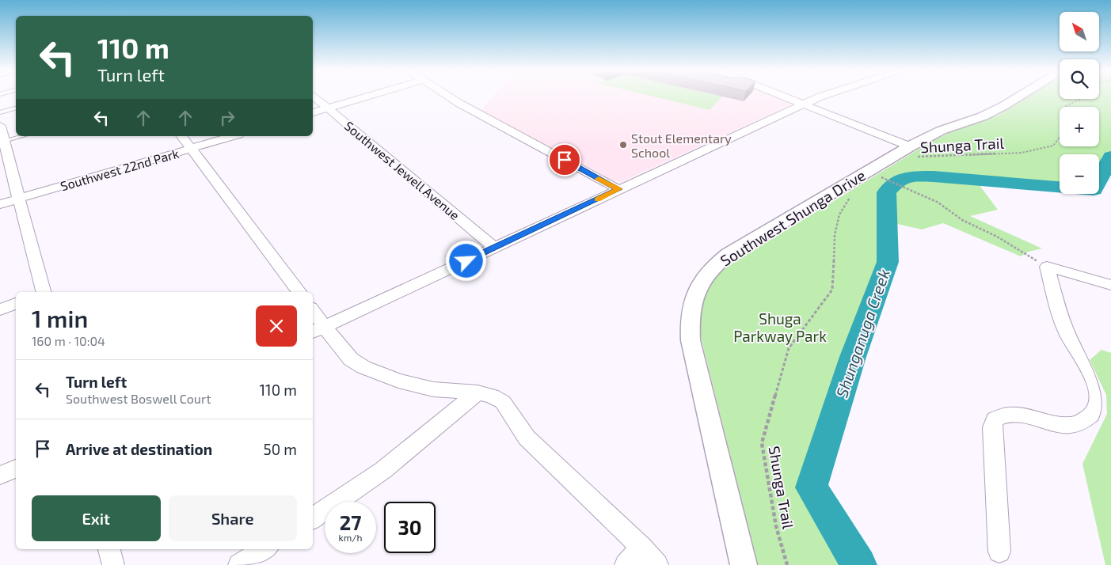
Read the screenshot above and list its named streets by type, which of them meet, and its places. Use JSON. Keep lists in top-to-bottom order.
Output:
{
  "streets": {
    "street": ["Southwest 22nd Park", "Southwest Jewell Avenue", "Southwest Shunga Drive"],
    "path": ["Shunga Trail"]
  },
  "crossings": [
    ["Shunga Trail", "Southwest Shunga Drive"]
  ],
  "water": ["Shunganuga Creek"],
  "parks": ["Shuga Parkway Park"],
  "places": ["Stout Elementary School"],
  "north": "top left",
  "page": {
    "map_buttons": ["+", "−"],
    "turn": ["110 m", "Turn left"],
    "heading": ["1 min", "160 m · 10:04"],
    "list": [
      {
        "name": "Turn left",
        "note": "Southwest Boswell Court",
        "value": "110 m"
      },
      {
        "name": "Arrive at destination",
        "value": "50 m"
      }
    ],
    "buttons": ["Exit", "Share"],
    "speed": "27 km/h",
    "limit": "30"
  }
}
